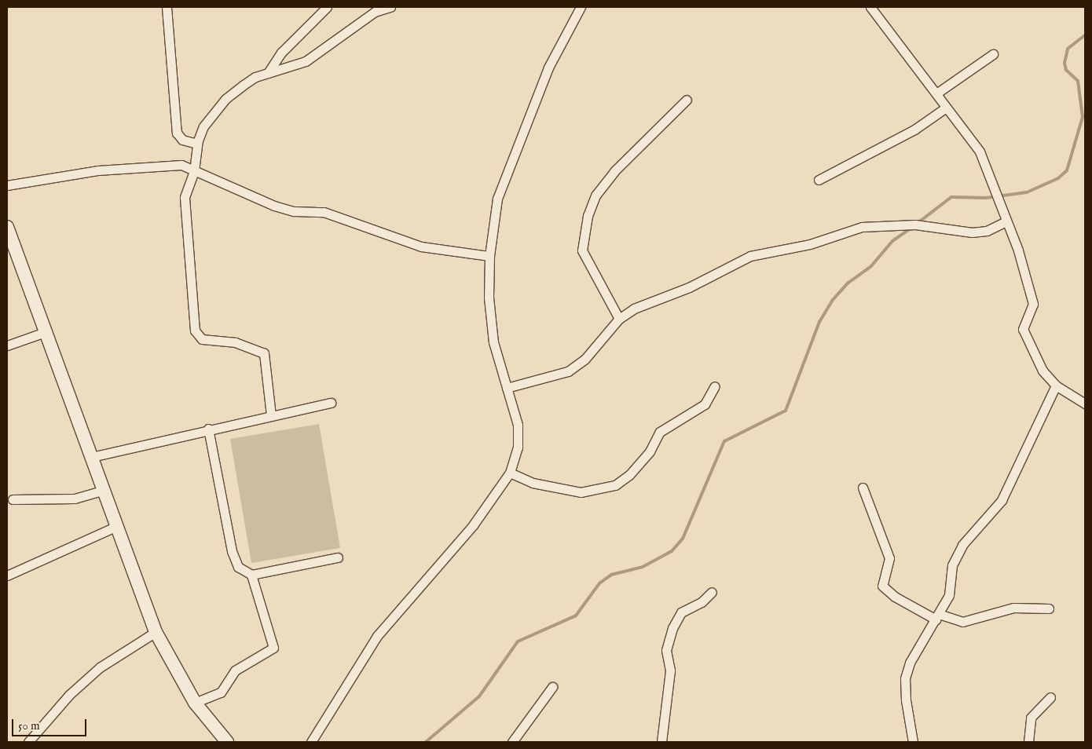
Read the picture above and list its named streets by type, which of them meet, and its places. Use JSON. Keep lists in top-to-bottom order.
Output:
{
  "scale_bar": "50 m"
}
